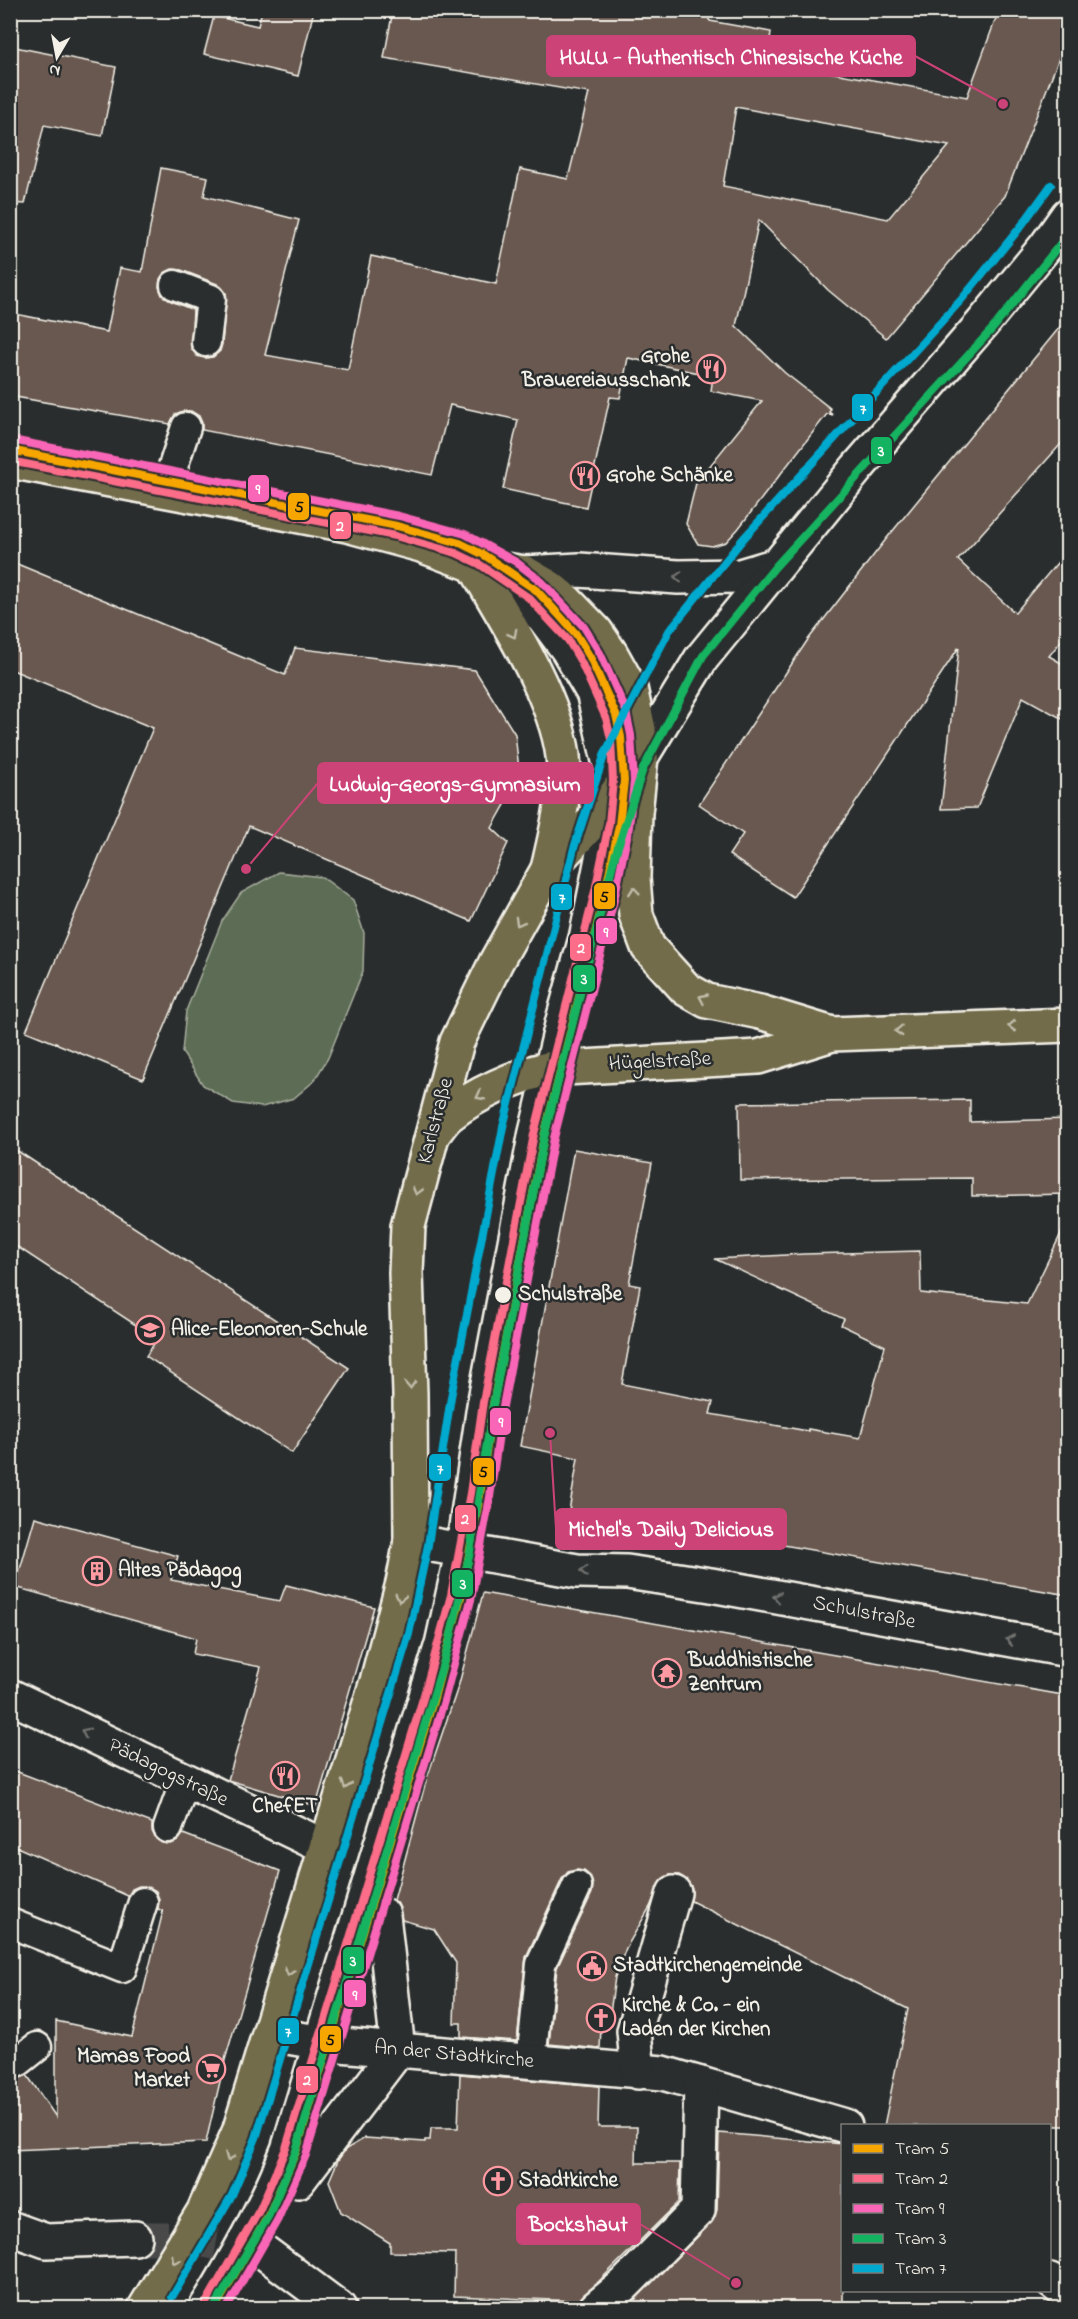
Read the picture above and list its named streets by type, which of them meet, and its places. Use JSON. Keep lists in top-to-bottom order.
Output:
{
  "streets": {
    "main road": ["Hügelstraße", "Karlstraße"],
    "street": ["Schulstraße", "Pädagogstraße", "An der Stadtkirche"]
  },
  "crossings": [
    ["Hügelstraße", "Karlstraße"],
    ["Karlstraße", "Schulstraße"],
    ["Karlstraße", "Pädagogstraße"],
    ["Karlstraße", "An der Stadtkirche"]
  ],
  "one_way": ["Schulstraße", "Pädagogstraße"],
  "places": {
    "other": [
      "HULU - Authentisch Chinesische Küche",
      "Ludwig-Georgs-Gymnasium",
      "Schulstraße",
      "Michel's Daily Delicious",
      "Bockshaut"
    ],
    "restaurant": ["Grohe Brauereiausschank", "Grohe Schänke", "ChefET"],
    "school or university": ["Alice-Eleonoren-Schule"],
    "building": ["Altes Pädagog"],
    "temple": ["Buddhistische Zentrum"],
    "public building": ["Stadtkirchengemeinde"],
    "church": ["Kirche & Co. - ein Laden der Kirchen", "Stadtkirche"],
    "supermarket": ["Mamas Food Market"]
  },
  "lines": [
    "tram line 7",
    "tram line 3",
    "tram line 9",
    "tram line 5",
    "tram line 2"
  ],
  "legend": [
    "Tram 5",
    "Tram 2",
    "Tram 9",
    "Tram 3",
    "Tram 7"
  ],
  "north": "bottom"
}
